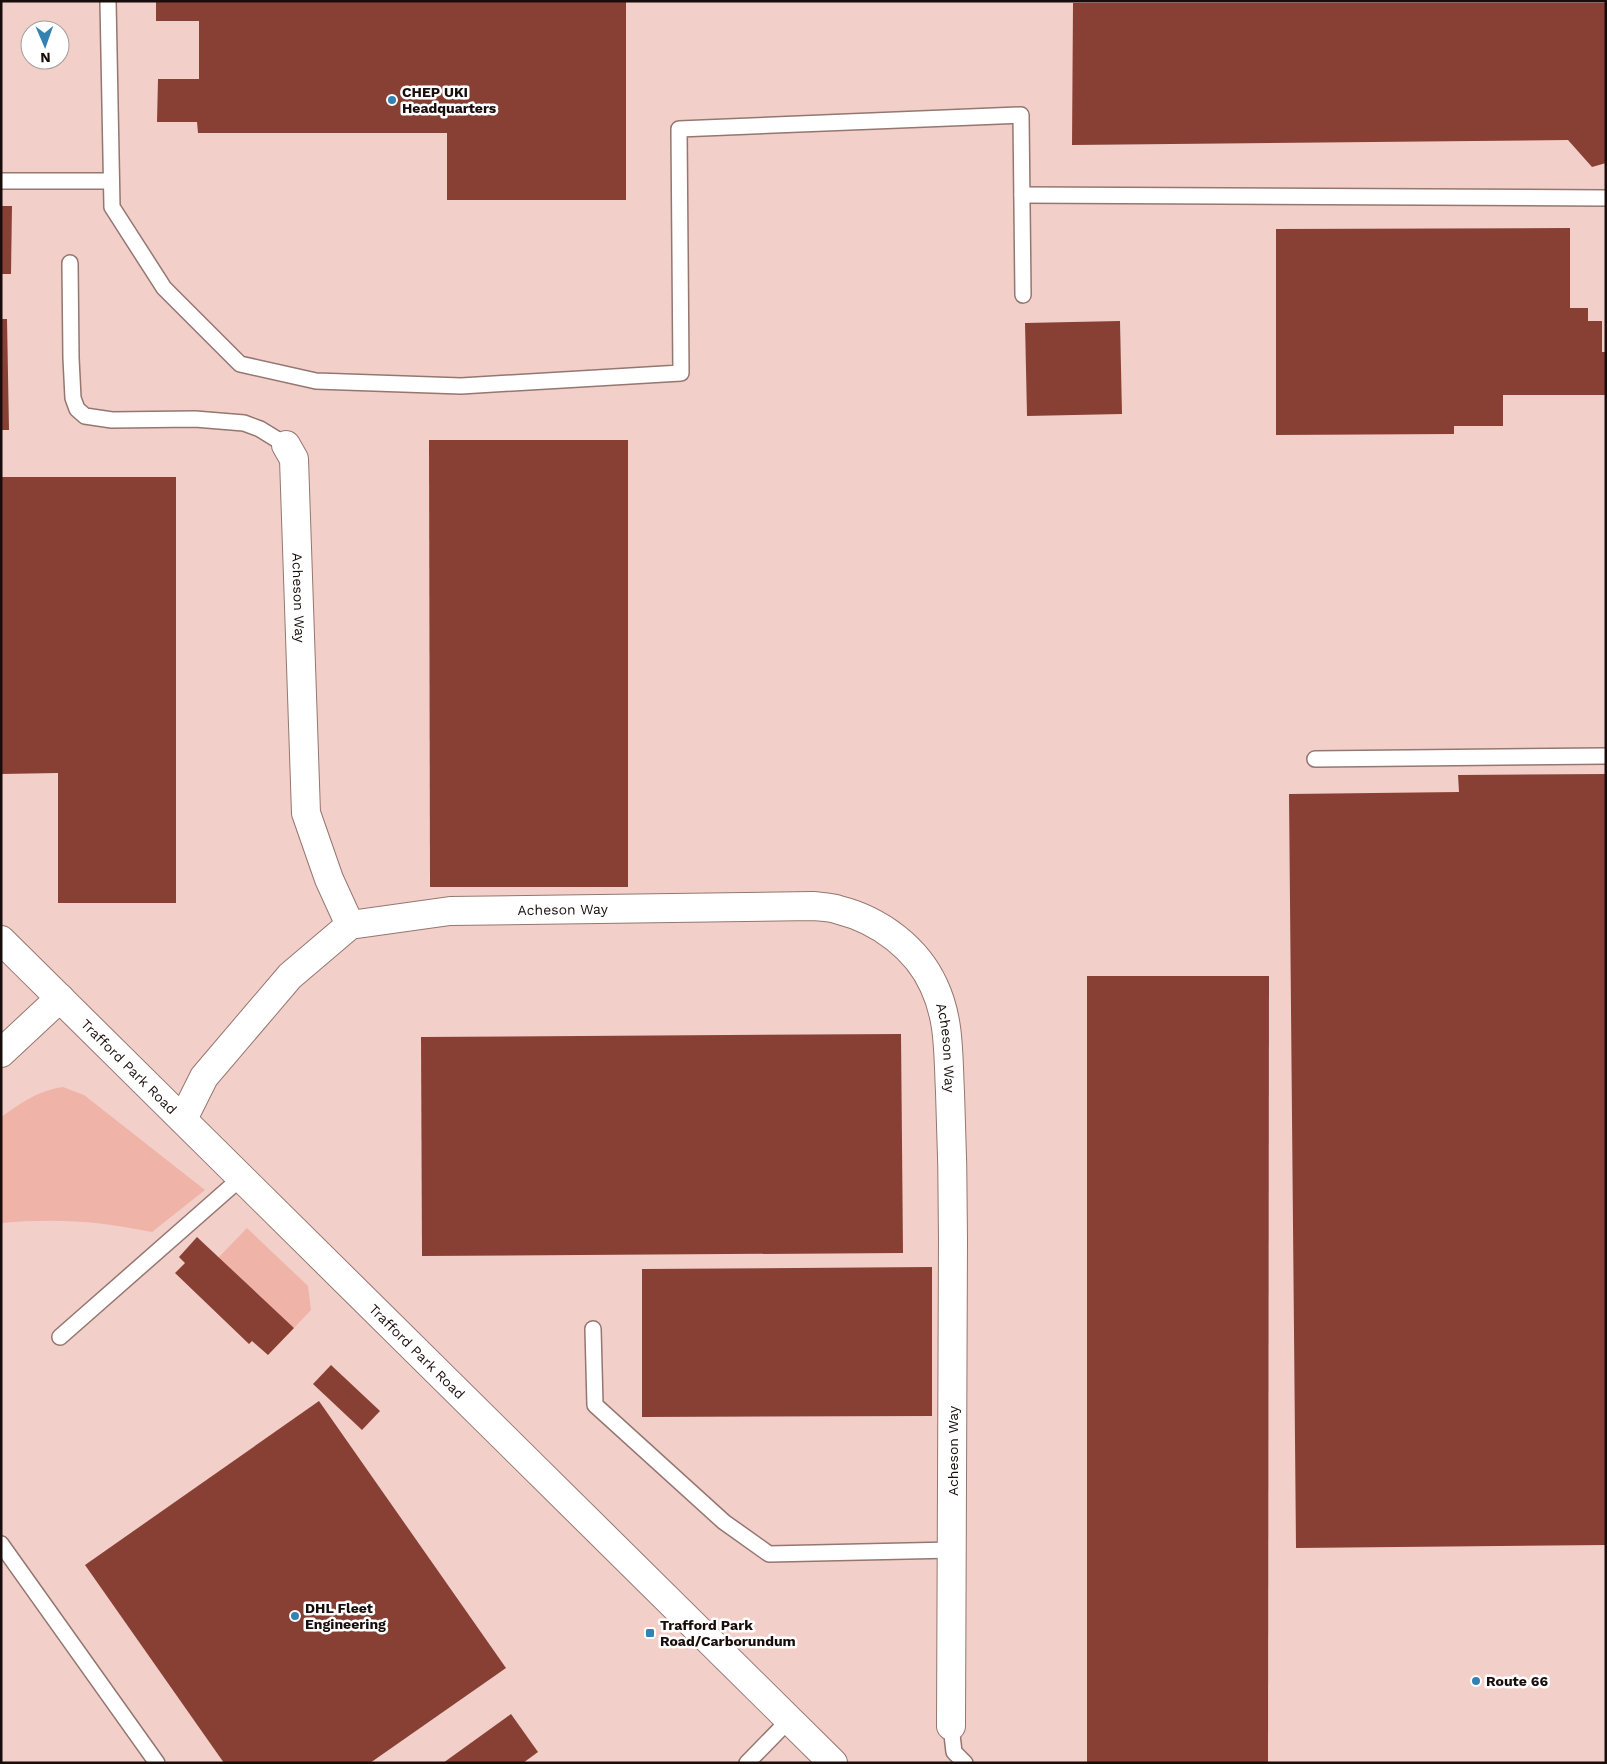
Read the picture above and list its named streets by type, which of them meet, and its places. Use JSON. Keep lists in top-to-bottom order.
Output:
{
  "streets": {
    "street": ["Acheson Way", "Trafford Park Road"]
  },
  "places": {
    "other": ["CHEP UKI Headquarters", "DHL Fleet Engineering", "Route 66"],
    "transit": ["Trafford Park Road/Carborundum"]
  },
  "north": "bottom"
}
